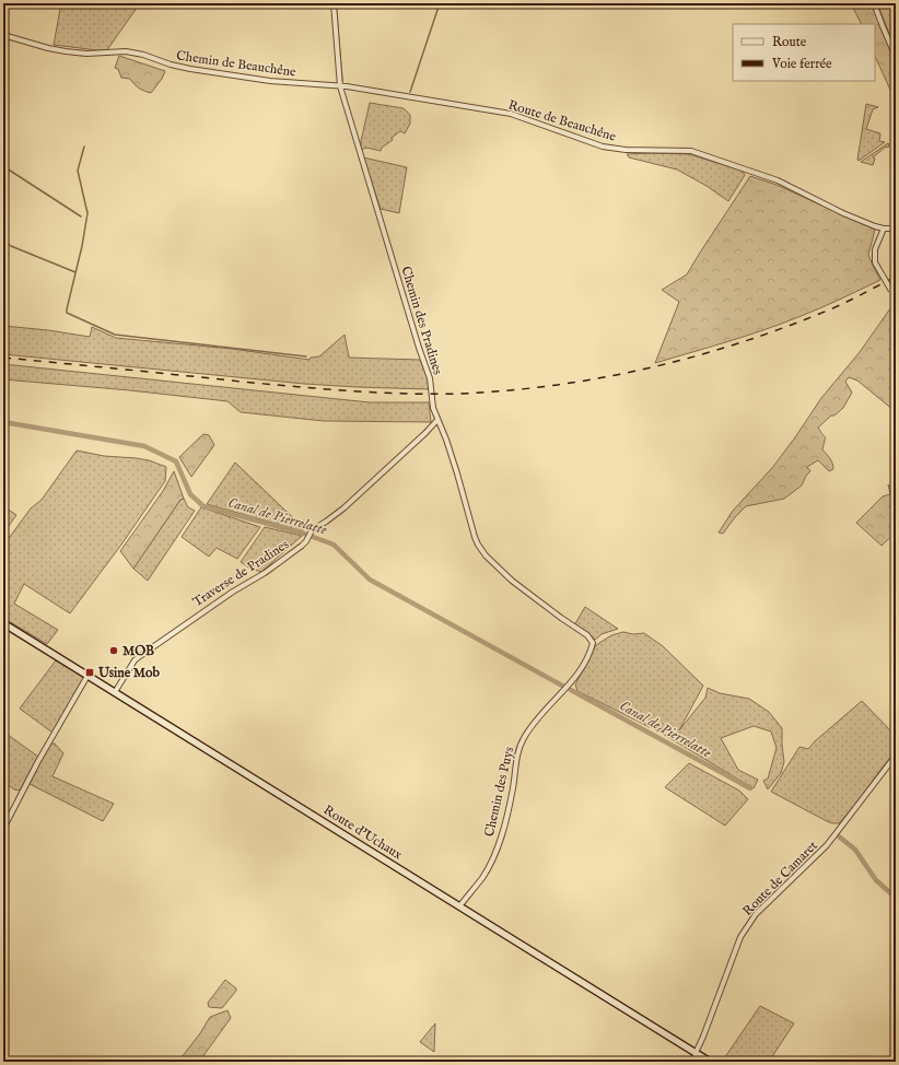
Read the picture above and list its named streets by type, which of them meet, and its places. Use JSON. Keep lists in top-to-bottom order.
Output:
{
  "streets": {
    "main road": ["Route d'Uchaux"],
    "street": [
      "Chemin de Beauchêne",
      "Route de Beauchêne",
      "Chemin des Pradines",
      "Traverse de Pradines",
      "Chemin des Puys",
      "Route de Camaret"
    ]
  },
  "crossings": [
    ["Chemin de Beauchêne", "Route de Beauchêne"],
    ["Chemin de Beauchêne", "Chemin des Pradines"],
    ["Route de Beauchêne", "Chemin des Pradines"],
    ["Chemin des Pradines", "Traverse de Pradines"],
    ["Chemin des Pradines", "Chemin des Puys"],
    ["Traverse de Pradines", "Route d'Uchaux"],
    ["Chemin des Puys", "Route d'Uchaux"],
    ["Route d'Uchaux", "Route de Camaret"]
  ],
  "water": ["Canal de Pierrelatte"],
  "places": {
    "other": ["MOB"],
    "transit": ["Usine Mob"]
  },
  "legend": ["Route", "Voie ferrée"]
}
